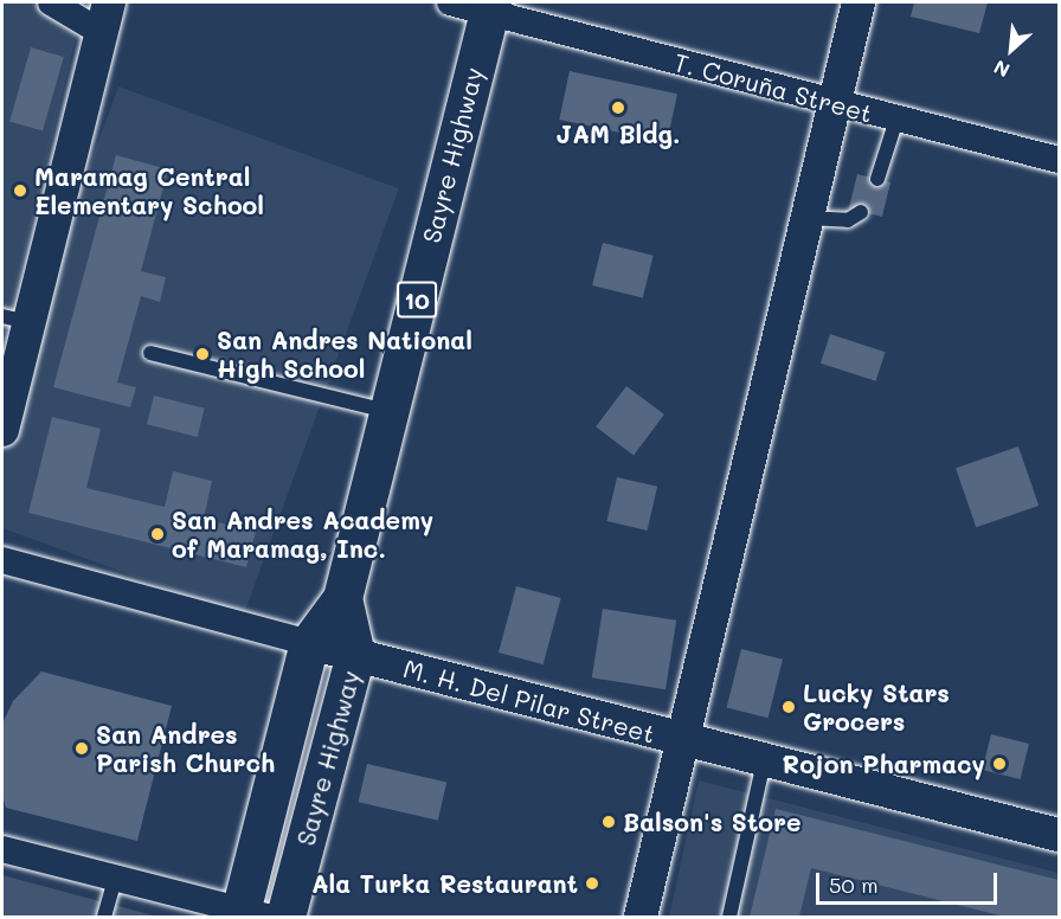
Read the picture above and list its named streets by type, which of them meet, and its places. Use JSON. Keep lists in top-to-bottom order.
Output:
{
  "streets": {
    "highway": ["Sayre Highway", "10"],
    "street": ["T. Coruña Street", "M. H. Del Pilar Street"]
  },
  "crossings": [
    ["T. Coruña Street", "Sayre Highway"],
    ["Sayre Highway", "M. H. Del Pilar Street"]
  ],
  "places": [
    "JAM Bldg.",
    "Maramag Central Elementary School",
    "San Andres National High School",
    "San Andres Academy of Maramag, Inc.",
    "Lucky Stars Grocers",
    "San Andres Parish Church",
    "Rojon Pharmacy",
    "Balson's Store",
    "Ala Turka Restaurant"
  ],
  "scale_bar": "50 m",
  "north": "bottom left"
}
